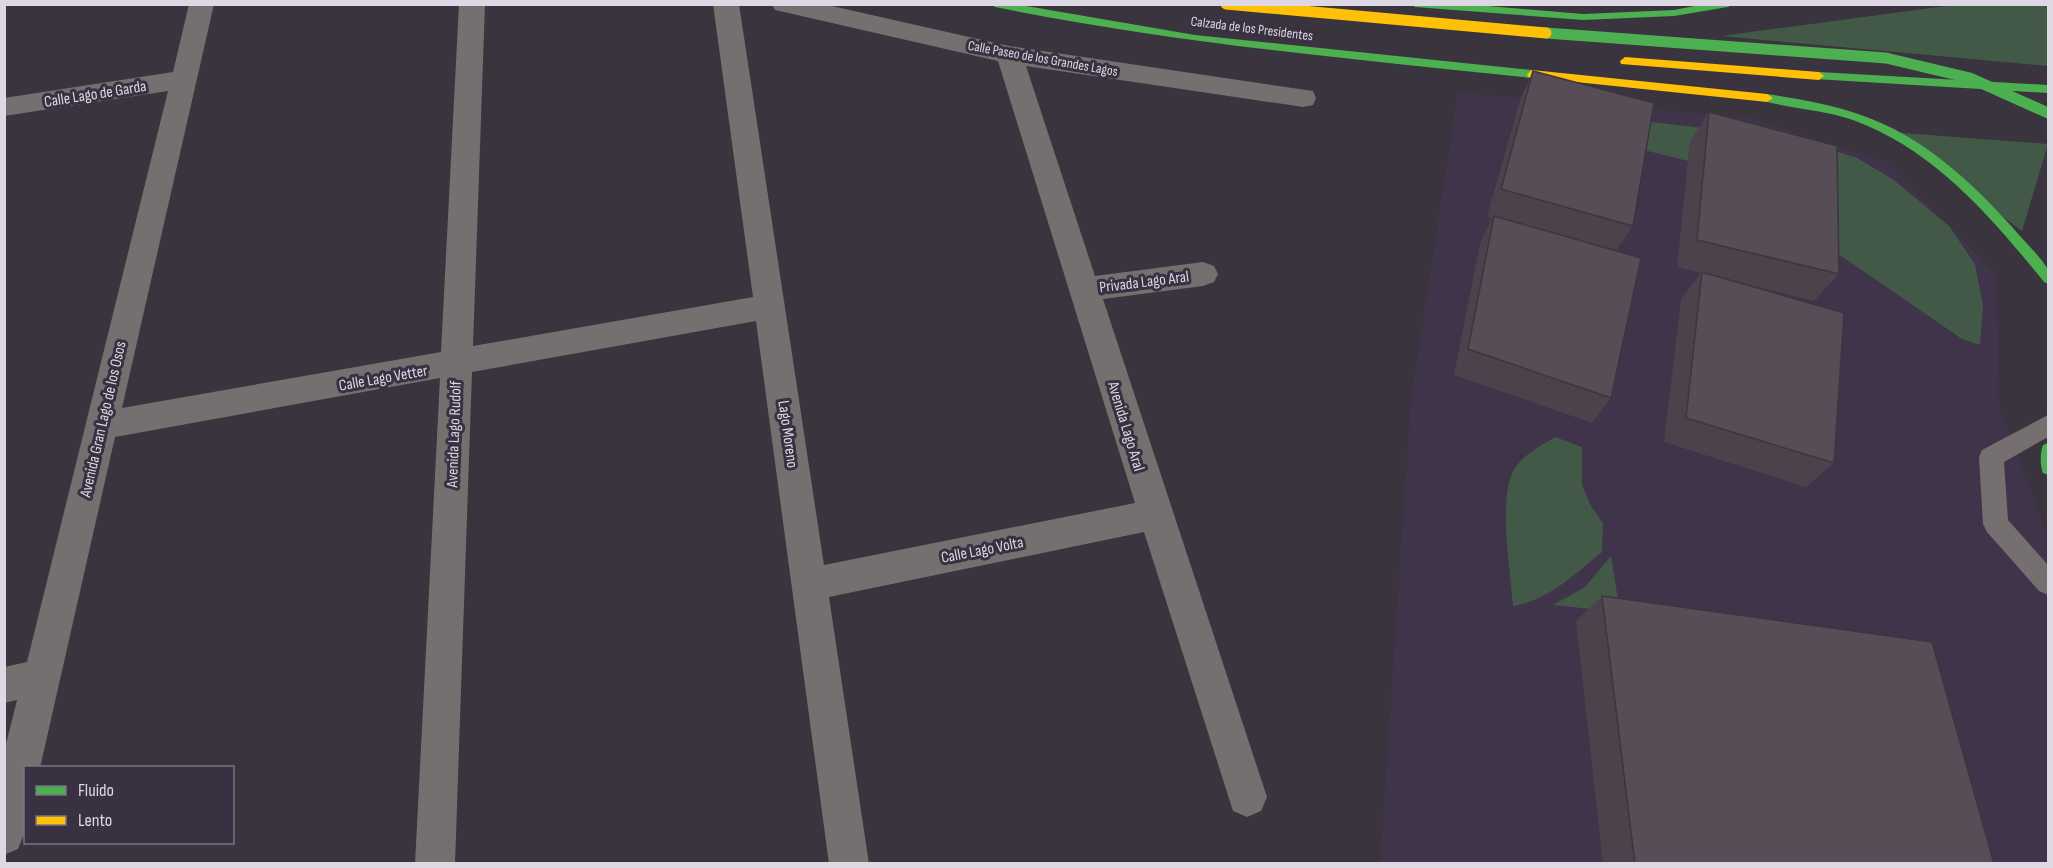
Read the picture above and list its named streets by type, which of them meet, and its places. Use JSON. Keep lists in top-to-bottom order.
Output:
{
  "streets": {
    "highway": ["Calzada de los Presidentes"],
    "street": [
      "Calle Paseo de los Grandes Lagos",
      "Calle Lago de Garda",
      "Privada Lago Aral",
      "Calle Lago Vetter",
      "Avenida Gran Lago de los Osos",
      "Avenida Lago Aral",
      "Avenida Lago Rudolf",
      "Lago Moreno",
      "Calle Lago Volta"
    ]
  },
  "crossings": [
    ["Calle Paseo de los Grandes Lagos", "Avenida Lago Aral"],
    ["Calle Lago de Garda", "Avenida Gran Lago de los Osos"],
    ["Privada Lago Aral", "Avenida Lago Aral"],
    ["Calle Lago Vetter", "Avenida Gran Lago de los Osos"],
    ["Calle Lago Vetter", "Avenida Lago Rudolf"],
    ["Calle Lago Vetter", "Lago Moreno"],
    ["Avenida Lago Aral", "Calle Lago Volta"],
    ["Lago Moreno", "Calle Lago Volta"]
  ],
  "legend": ["Fluido", "Lento"]
}
